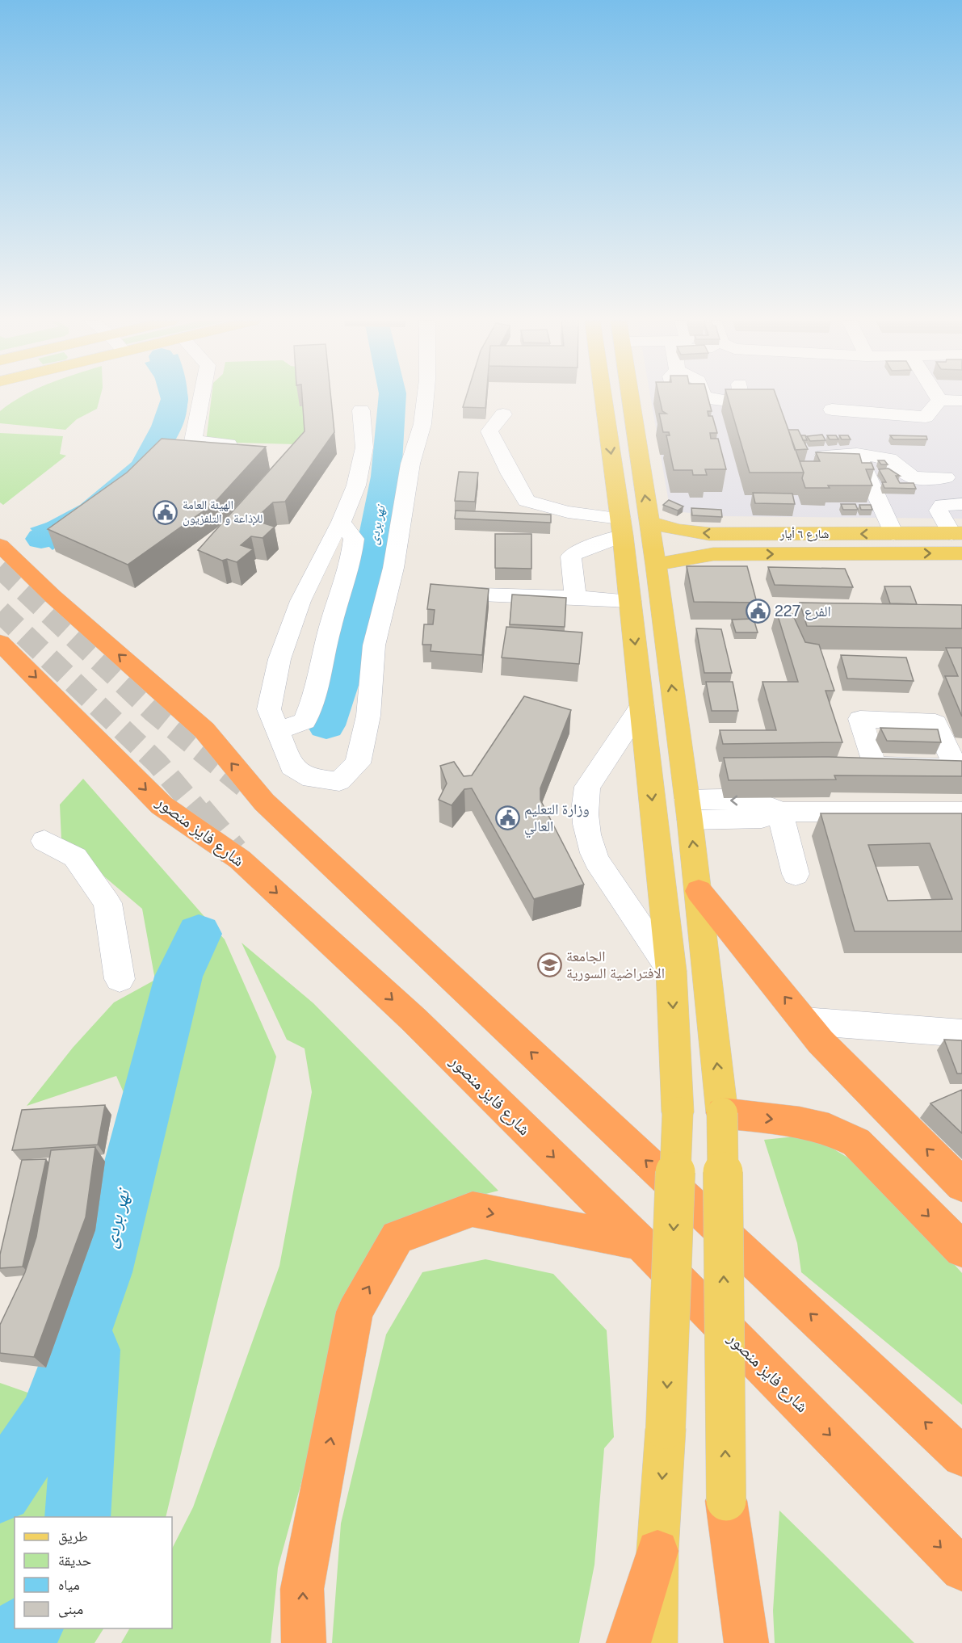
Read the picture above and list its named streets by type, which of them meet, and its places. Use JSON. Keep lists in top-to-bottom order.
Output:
{
  "streets": {
    "highway": ["شارع فايز منصور"],
    "main road": ["شارع ٦ أيار"]
  },
  "water": ["نهر بردى"],
  "places": {
    "public building": ["الهيئة العامة للإذاعة و التلفزيون", "الفرع 227", "وزارة التعليم العالي"],
    "school or university": ["الجامعة الافتراضية السورية"]
  },
  "legend": [
    "طريق",
    "حديقة",
    "مياه",
    "مبنى"
  ]
}
